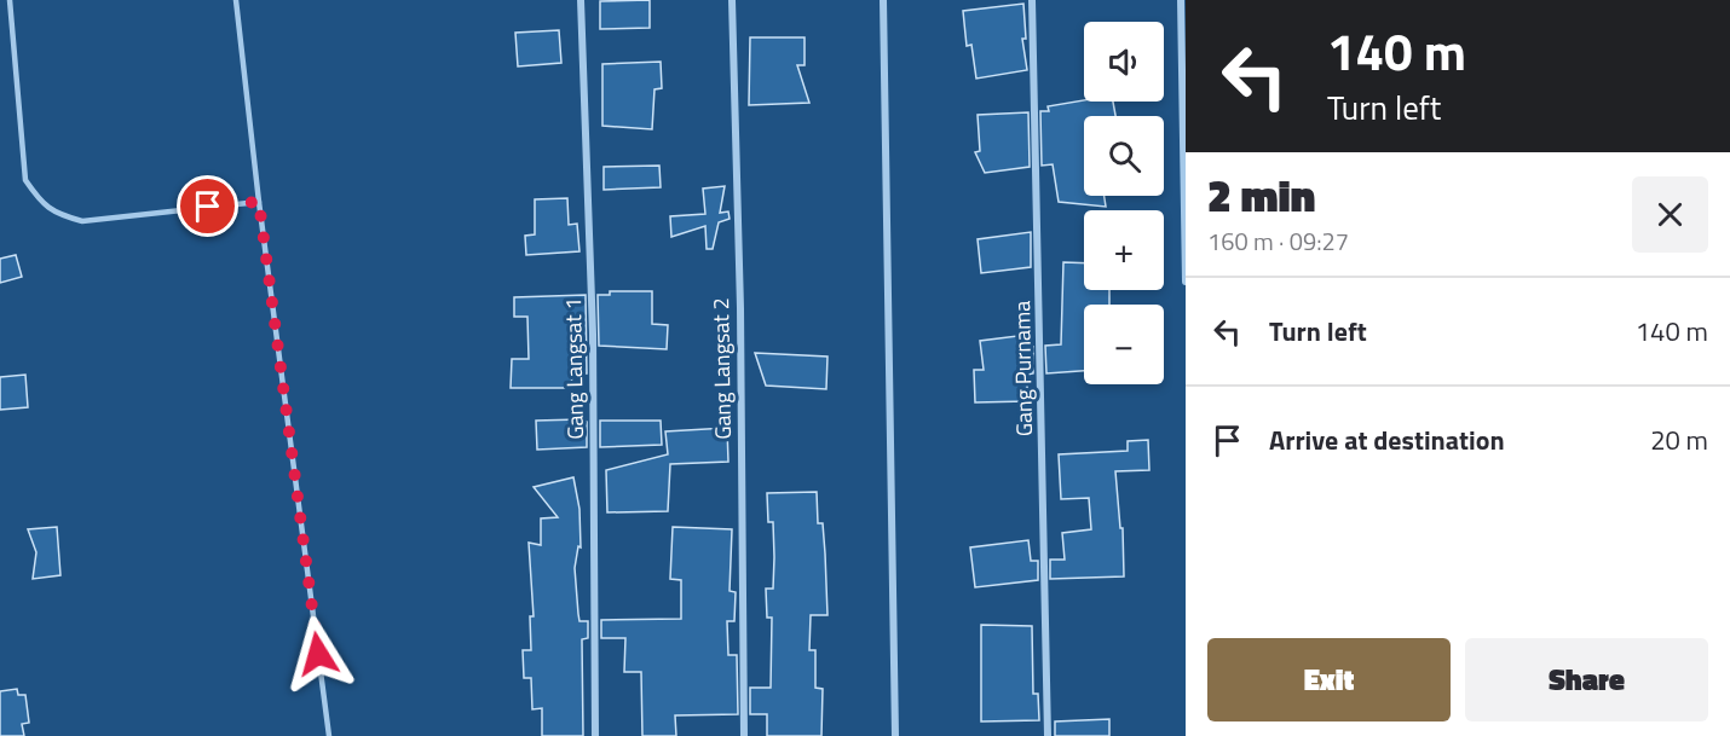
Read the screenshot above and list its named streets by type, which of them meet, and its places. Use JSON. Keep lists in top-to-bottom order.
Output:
{
  "streets": {
    "street": ["Gang Langsat 1", "Gang Langsat 2", "Gang Purnama"]
  },
  "page": {
    "turn": ["140 m", "Turn left"],
    "map_buttons": ["+", "−"],
    "heading": ["2 min", "160 m · 09:27"],
    "list": [
      {
        "name": "Turn left",
        "value": "140 m"
      },
      {
        "name": "Arrive at destination",
        "value": "20 m"
      }
    ],
    "buttons": ["Exit", "Share"]
  }
}
